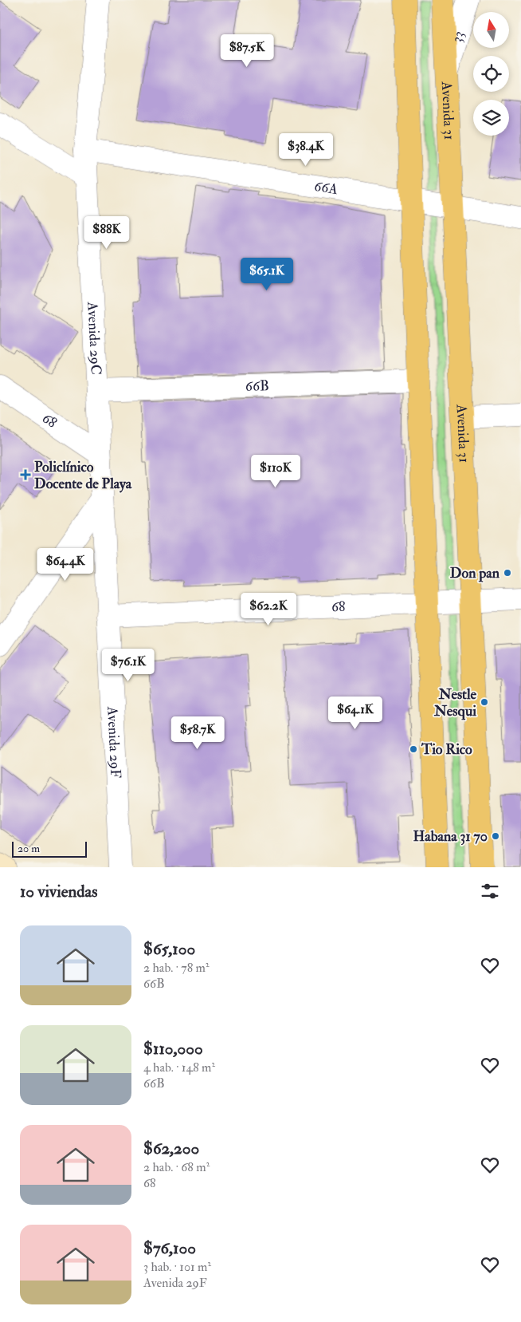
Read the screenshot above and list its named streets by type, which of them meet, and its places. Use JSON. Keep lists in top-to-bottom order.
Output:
{
  "streets": {
    "main road": ["Avenida 31"],
    "street": [
      "33",
      "66A",
      "Avenida 29C",
      "66B",
      "68",
      "Avenida 29F"
    ]
  },
  "crossings": [
    ["33", "Avenida 31"],
    ["Avenida 31", "66A"],
    ["Avenida 31", "68"],
    ["66A", "Avenida 29C"],
    ["Avenida 29C", "66B"],
    ["Avenida 29C", "68"],
    ["Avenida 29C", "Avenida 29F"],
    ["68", "Avenida 29F"]
  ],
  "places": {
    "health": ["Policlínico Docente de Playa"],
    "other": [
      "Don pan",
      "Nestle Nesqui",
      "Tio Rico",
      "Habana 31 70"
    ]
  },
  "scale_bar": "20 m",
  "north": "top",
  "page": {
    "price": [
      "$87.5K",
      "$38.4K",
      "$88K",
      "$65.1K",
      "$110K",
      "$64.4K",
      "$62.2K",
      "$76.1K",
      "$64.1K",
      "$58.7K"
    ],
    "scale": "20 m",
    "heading": "10 viviendas",
    "list": [
      {
        "name": "$65,100",
        "note": "2 hab. · 78 m² · 66B"
      },
      {
        "name": "$110,000",
        "note": "4 hab. · 148 m² · 66B"
      },
      {
        "name": "$62,200",
        "note": "2 hab. · 68 m² · 68"
      },
      {
        "name": "$76,100",
        "note": "3 hab. · 101 m² · Avenida 29F"
      }
    ]
  }
}
